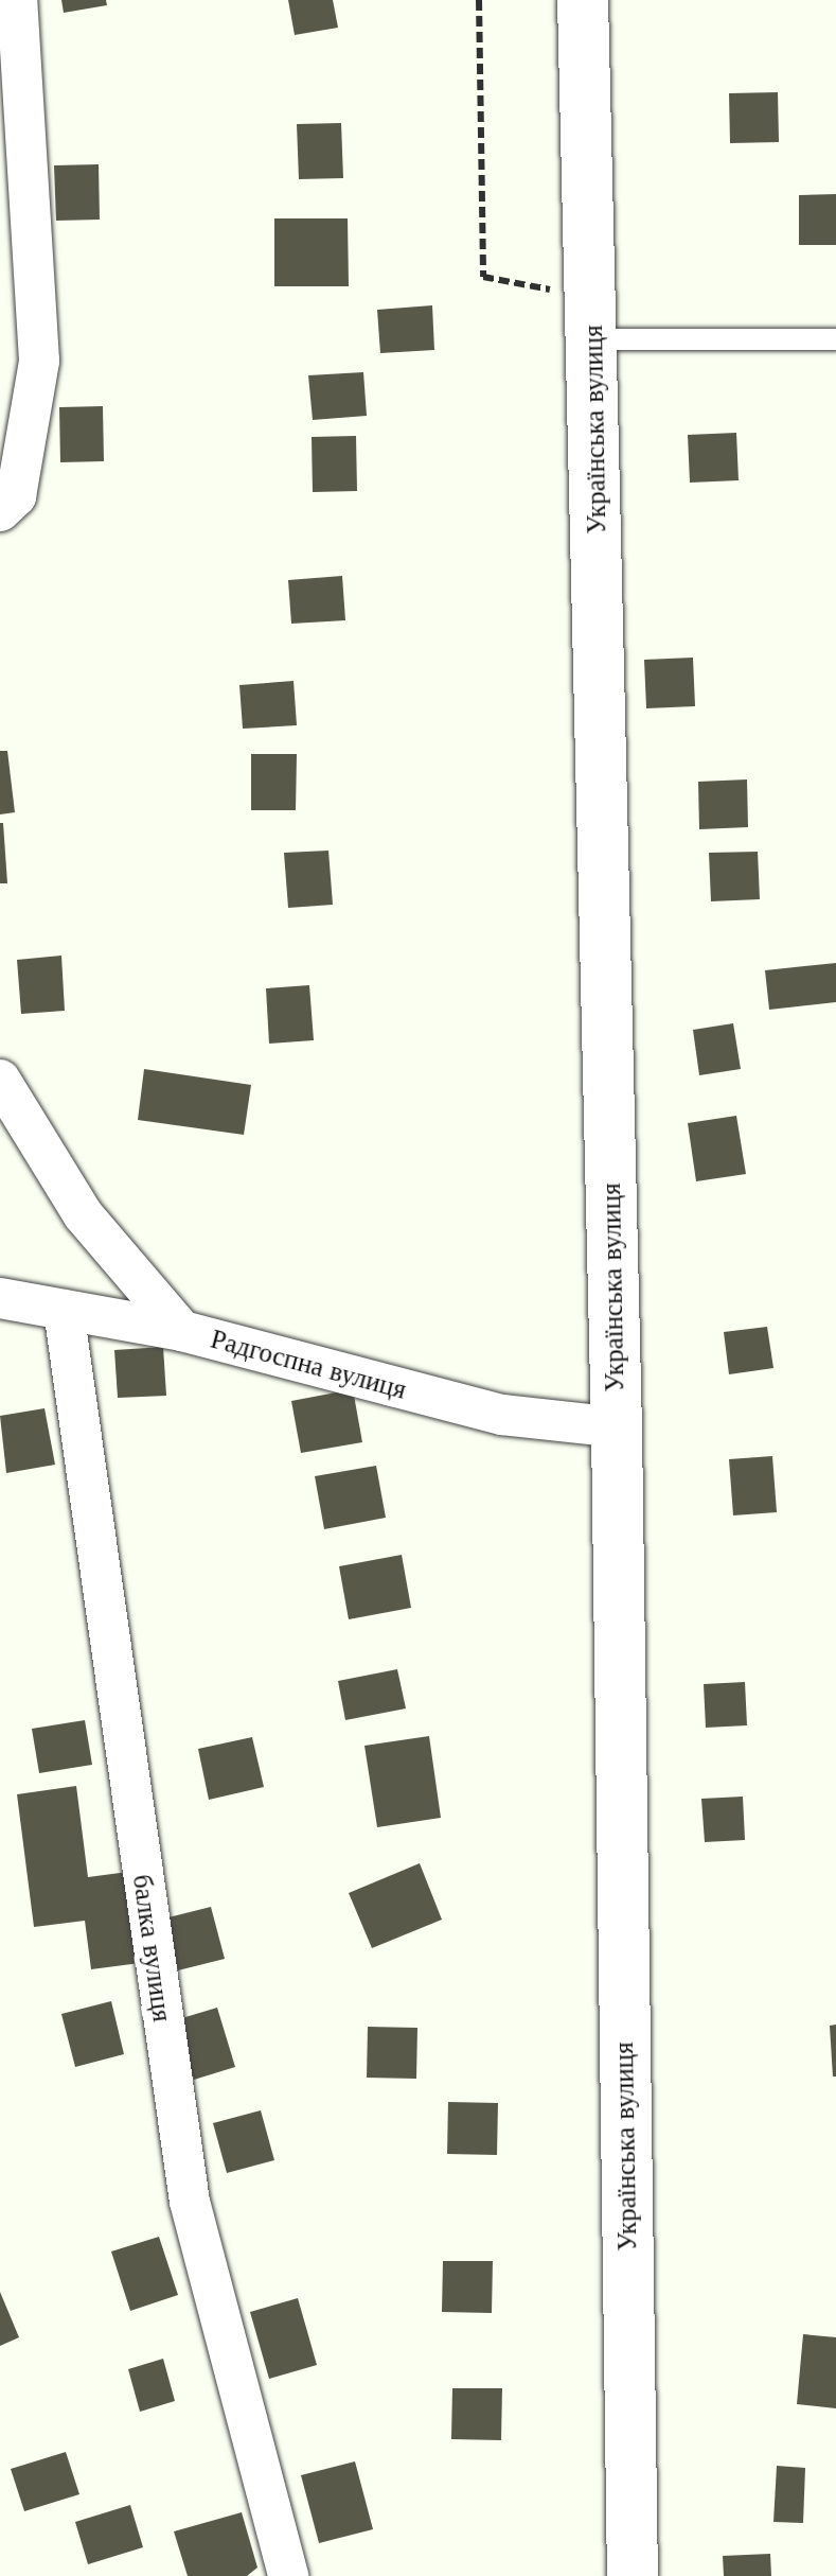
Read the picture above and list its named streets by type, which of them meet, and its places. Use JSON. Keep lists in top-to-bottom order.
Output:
{
  "streets": {
    "street": ["Українська вулиця", "Радгоспна вулиця", "балка вулиця"]
  },
  "crossings": [
    ["Українська вулиця", "Радгоспна вулиця"],
    ["Радгоспна вулиця", "балка вулиця"]
  ]
}
